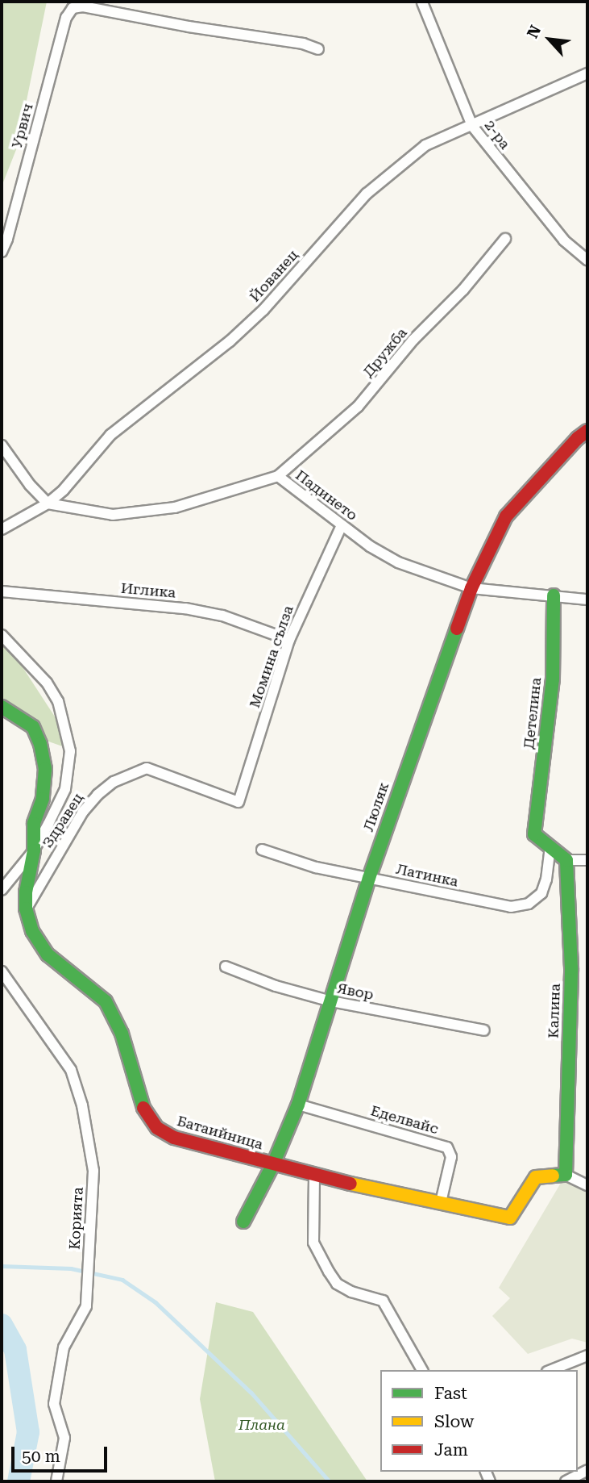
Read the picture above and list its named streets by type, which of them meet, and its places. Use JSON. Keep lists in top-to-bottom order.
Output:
{
  "streets": {
    "street": [
      "Урвич",
      "2-ра",
      "Йованец",
      "Дружба",
      "Падинето",
      "Иглика",
      "Момина сълза",
      "Детелина",
      "Люляк",
      "Здравец",
      "Латинка",
      "Явор",
      "Калина",
      "Еделвайс",
      "Батаийница",
      "Корията"
    ]
  },
  "crossings": [
    ["2-ра", "Йованец"],
    ["Йованец", "Падинето"],
    ["Дружба", "Падинето"],
    ["Падинето", "Момина сълза"],
    ["Падинето", "Детелина"],
    ["Падинето", "Люляк"],
    ["Иглика", "Момина сълза"],
    ["Момина сълза", "Здравец"],
    ["Детелина", "Латинка"],
    ["Люляк", "Латинка"],
    ["Люляк", "Явор"],
    ["Люляк", "Еделвайс"],
    ["Люляк", "Батаийница"],
    ["Здравец", "Батаийница"],
    ["Калина", "Батаийница"],
    ["Еделвайс", "Батаийница"]
  ],
  "parks": ["Плана"],
  "legend": ["Fast", "Slow", "Jam"],
  "scale_bar": "50 m",
  "north": "top left"
}
